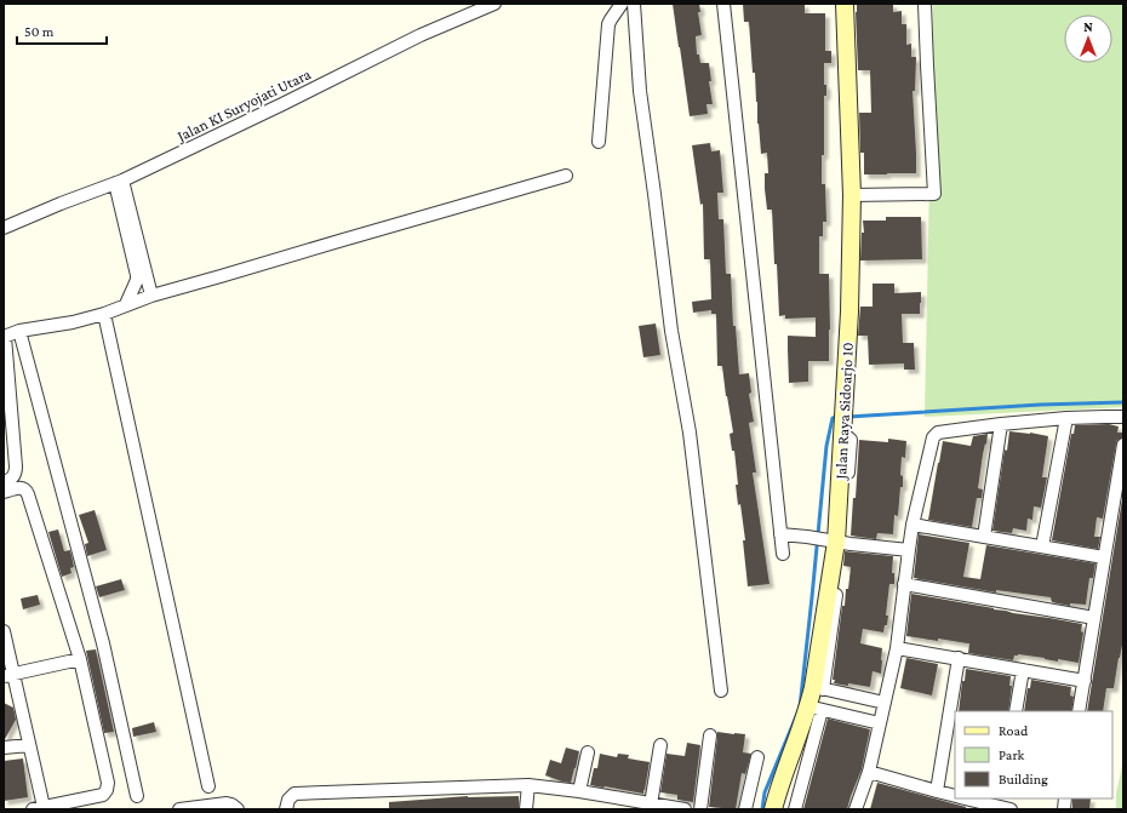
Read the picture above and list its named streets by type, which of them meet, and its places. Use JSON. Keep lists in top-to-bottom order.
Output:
{
  "streets": {
    "street": ["Jalan KI Suryojati Utara", "Jalan Raya Sidoarjo 10"]
  },
  "legend": ["Road", "Park", "Building"],
  "scale_bar": "50 m",
  "north": "top"
}
